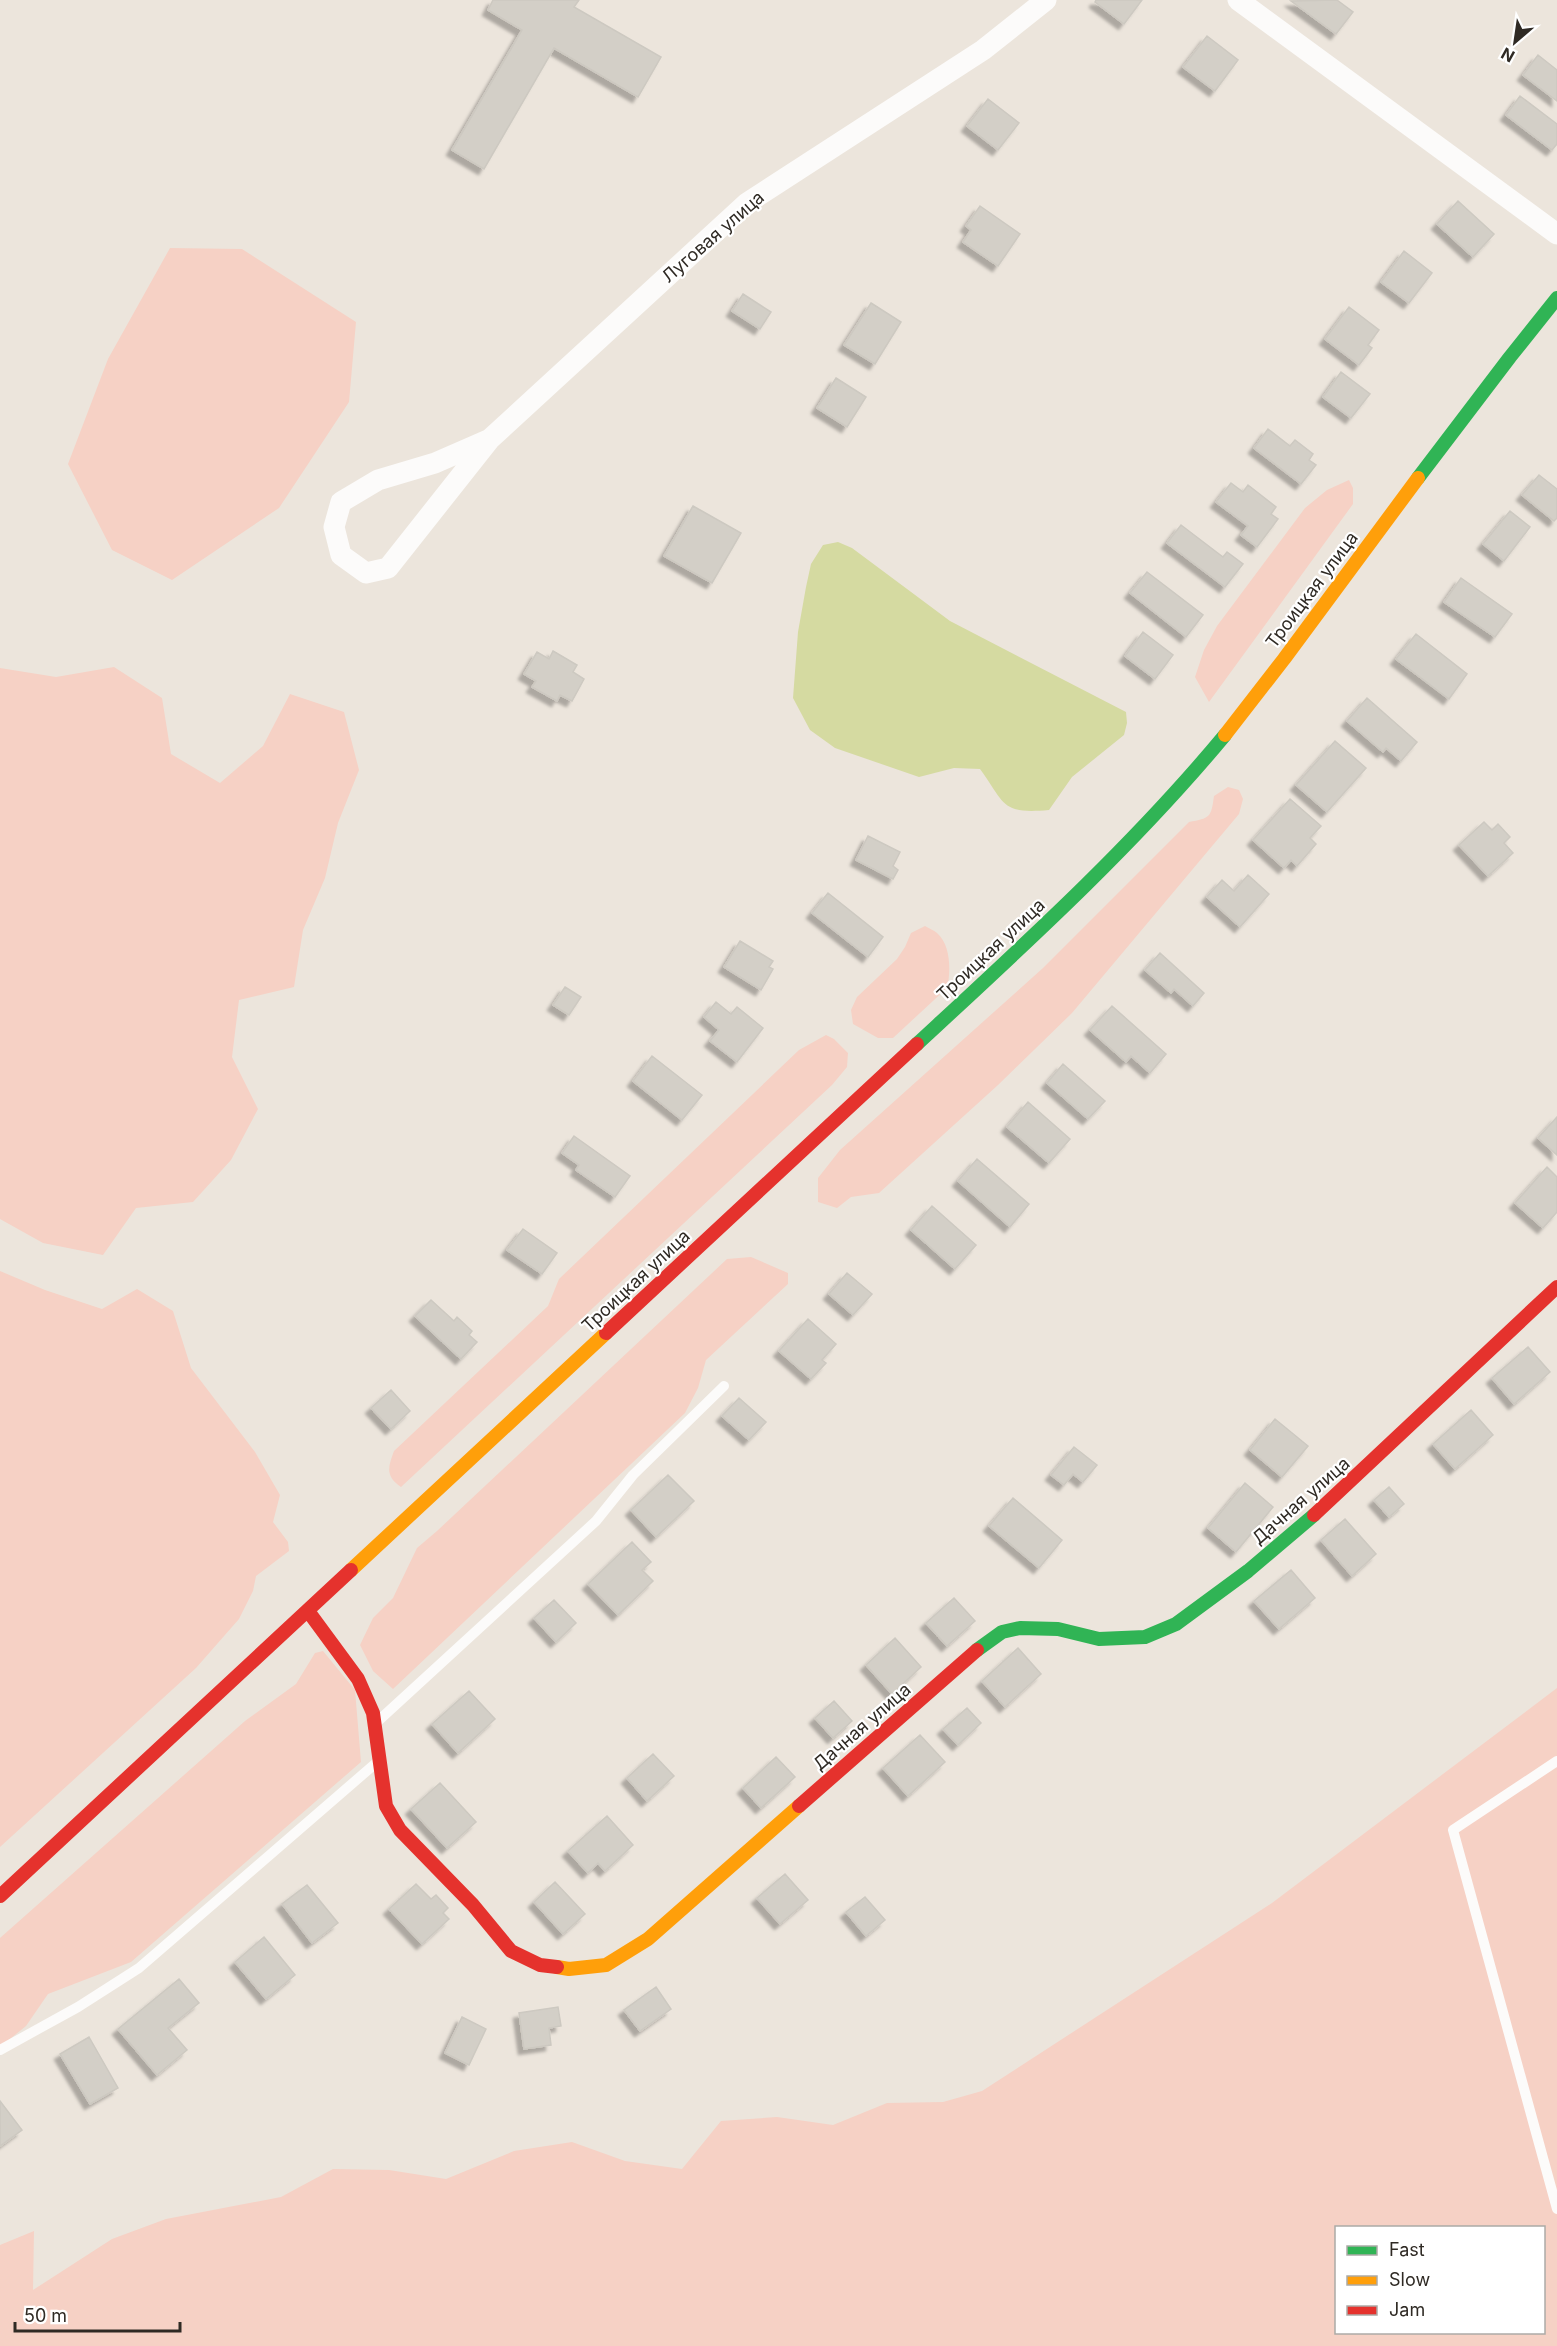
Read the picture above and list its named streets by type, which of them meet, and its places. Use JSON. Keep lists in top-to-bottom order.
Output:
{
  "streets": {
    "main road": ["Троицкая улица", "Дачная улица"],
    "street": ["Луговая улица"]
  },
  "crossings": [
    ["Троицкая улица", "Дачная улица"]
  ],
  "legend": ["Fast", "Slow", "Jam"],
  "scale_bar": "50 m",
  "north": "bottom left"
}
